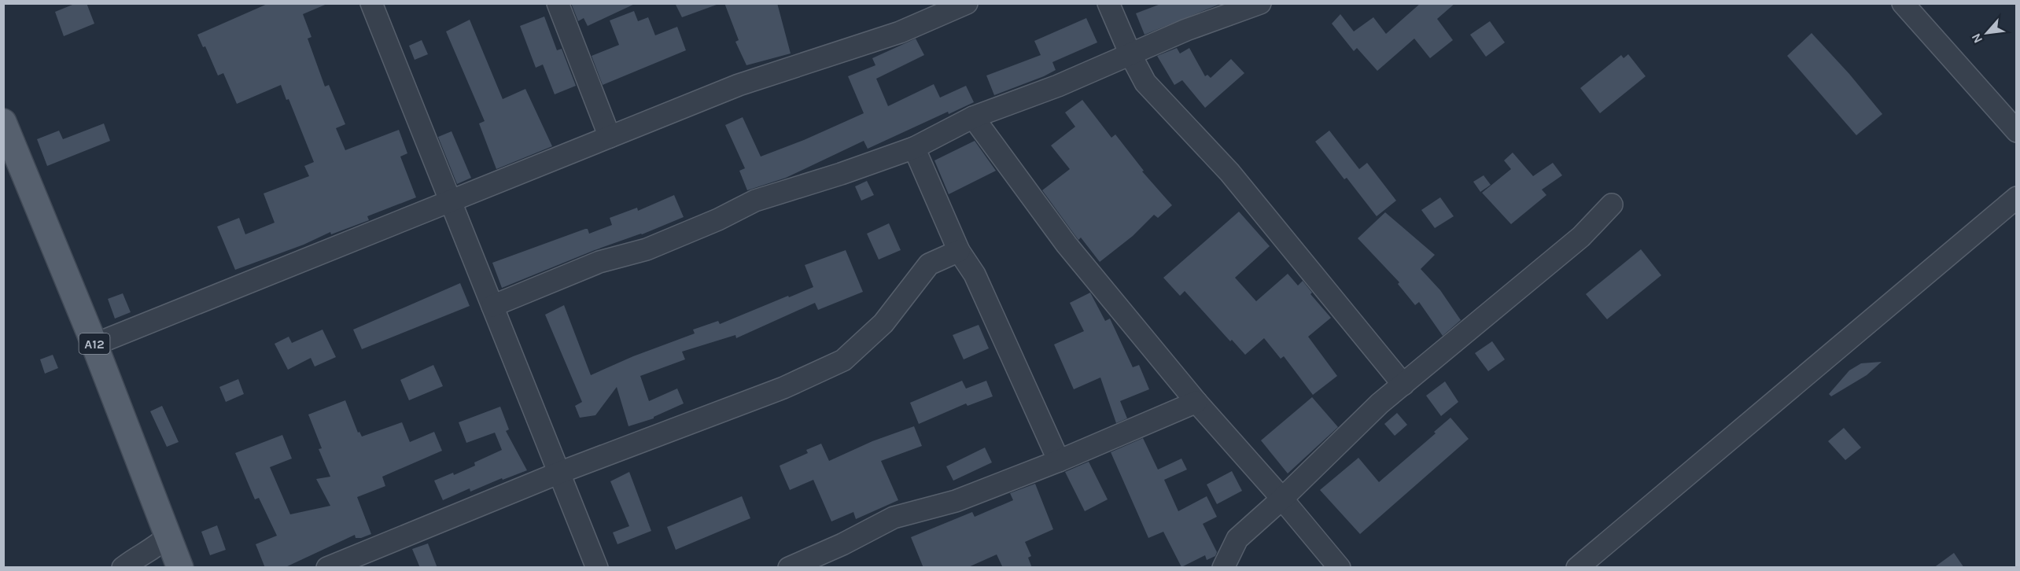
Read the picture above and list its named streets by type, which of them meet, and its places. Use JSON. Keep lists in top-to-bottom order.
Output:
{
  "streets": {
    "main road": ["A12"]
  },
  "north": "bottom left"
}
